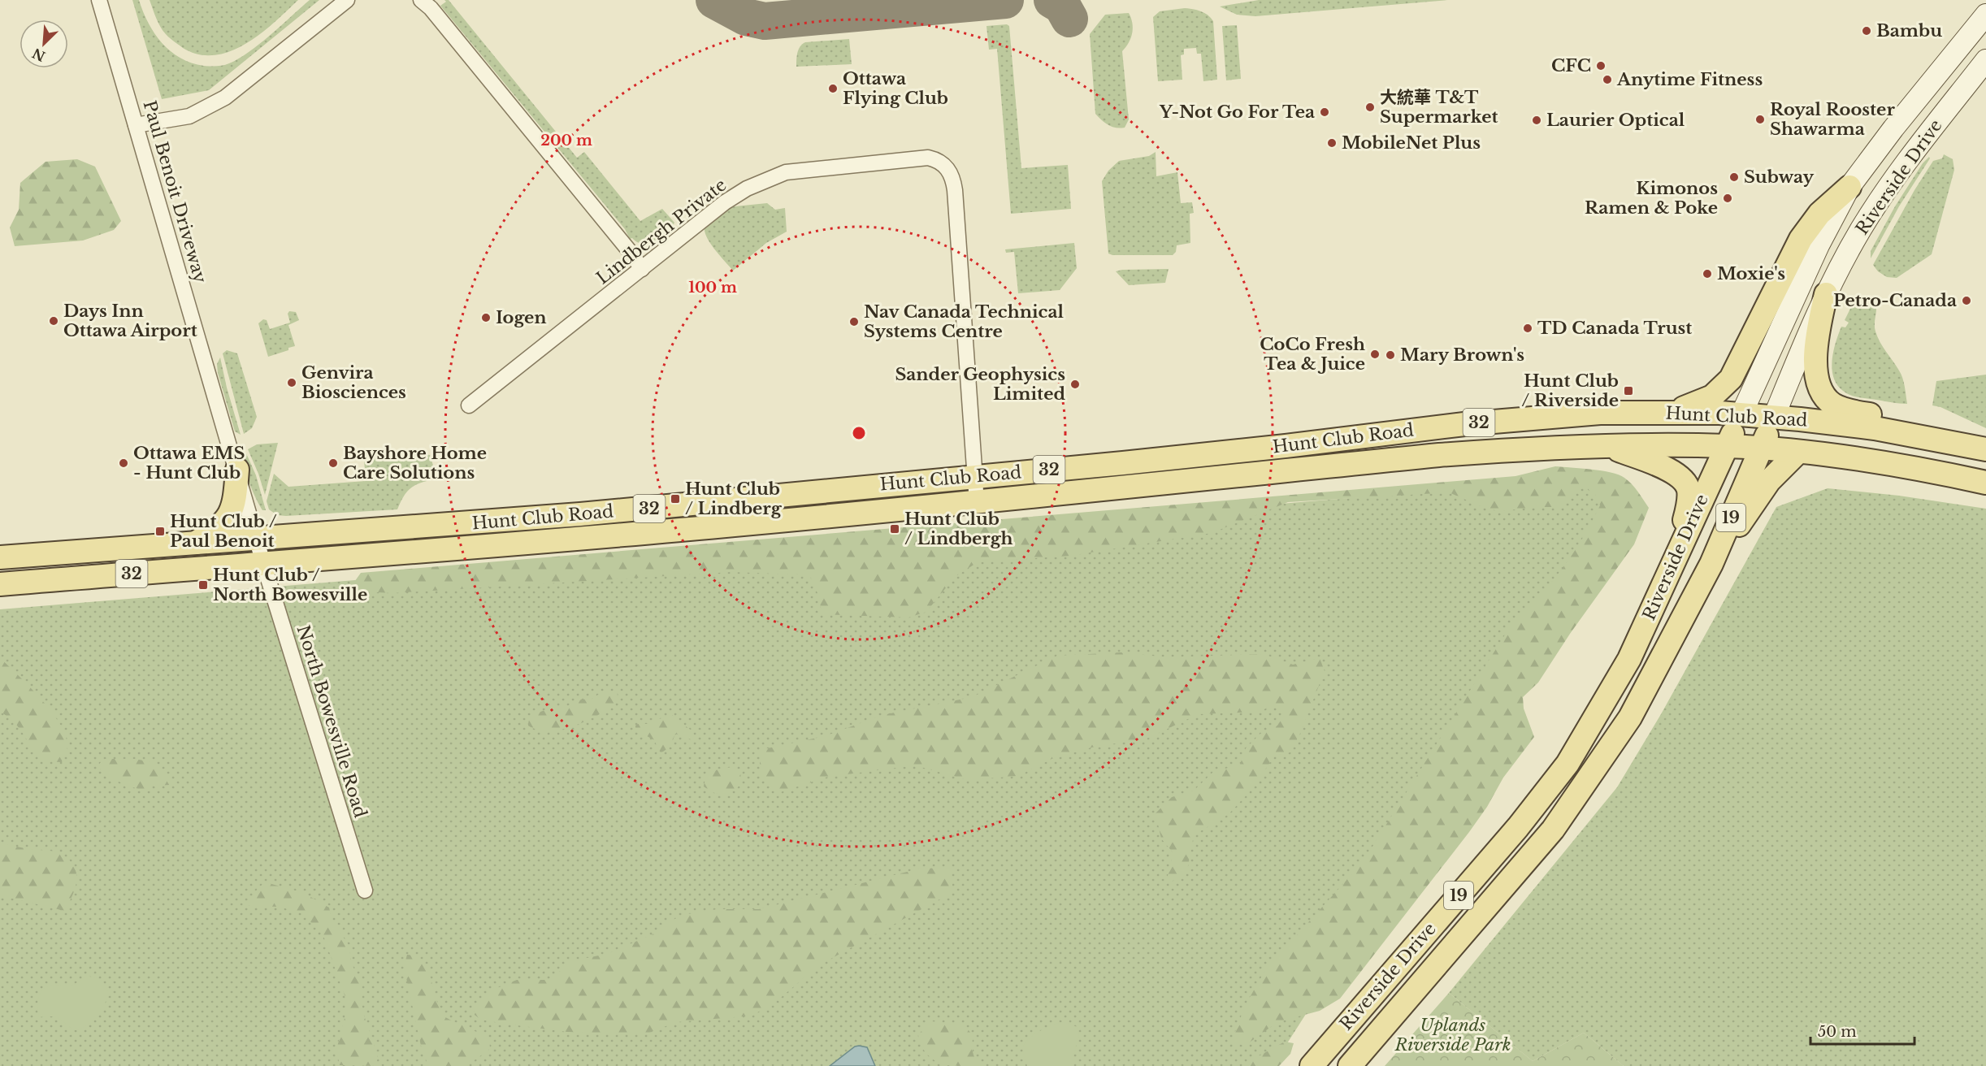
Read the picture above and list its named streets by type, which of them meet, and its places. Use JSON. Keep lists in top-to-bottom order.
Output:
{
  "streets": {
    "main road": [
      "Riverside Drive",
      "Hunt Club Road",
      "32",
      "19"
    ],
    "street": ["Paul Benoit Driveway", "Lindbergh Private", "North Bowesville Road"]
  },
  "crossings": [
    ["Riverside Drive", "Hunt Club Road"],
    ["Paul Benoit Driveway", "Hunt Club Road"],
    ["Paul Benoit Driveway", "North Bowesville Road"],
    ["Lindbergh Private", "Hunt Club Road"],
    ["Hunt Club Road", "North Bowesville Road"]
  ],
  "parks": ["Uplands Riverside Park"],
  "places": {
    "other": [
      "Bambu",
      "CFC",
      "Anytime Fitness",
      "Ottawa Flying Club",
      "大統華 T&T Supermarket",
      "Y-Not Go For Tea",
      "Royal Rooster Shawarma",
      "Laurier Optical",
      "MobileNet Plus",
      "Subway",
      "Kimonos Ramen & Poke",
      "Moxie's",
      "Petro-Canada",
      "Iogen",
      "Days Inn Ottawa Airport",
      "Nav Canada Technical Systems Centre",
      "TD Canada Trust",
      "CoCo Fresh Tea & Juice",
      "Mary Brown's",
      "Genvira Biosciences",
      "Sander Geophysics Limited",
      "Ottawa EMS - Hunt Club",
      "Bayshore Home Care Solutions"
    ],
    "transit": [
      "Hunt Club / Riverside",
      "Hunt Club / Lindberg",
      "Hunt Club / Lindbergh",
      "Hunt Club / Paul Benoit",
      "Hunt Club / North Bowesville"
    ]
  },
  "scale_bar": "50 m",
  "north": "bottom left",
  "rings": ["200 m", "100 m"]
}
